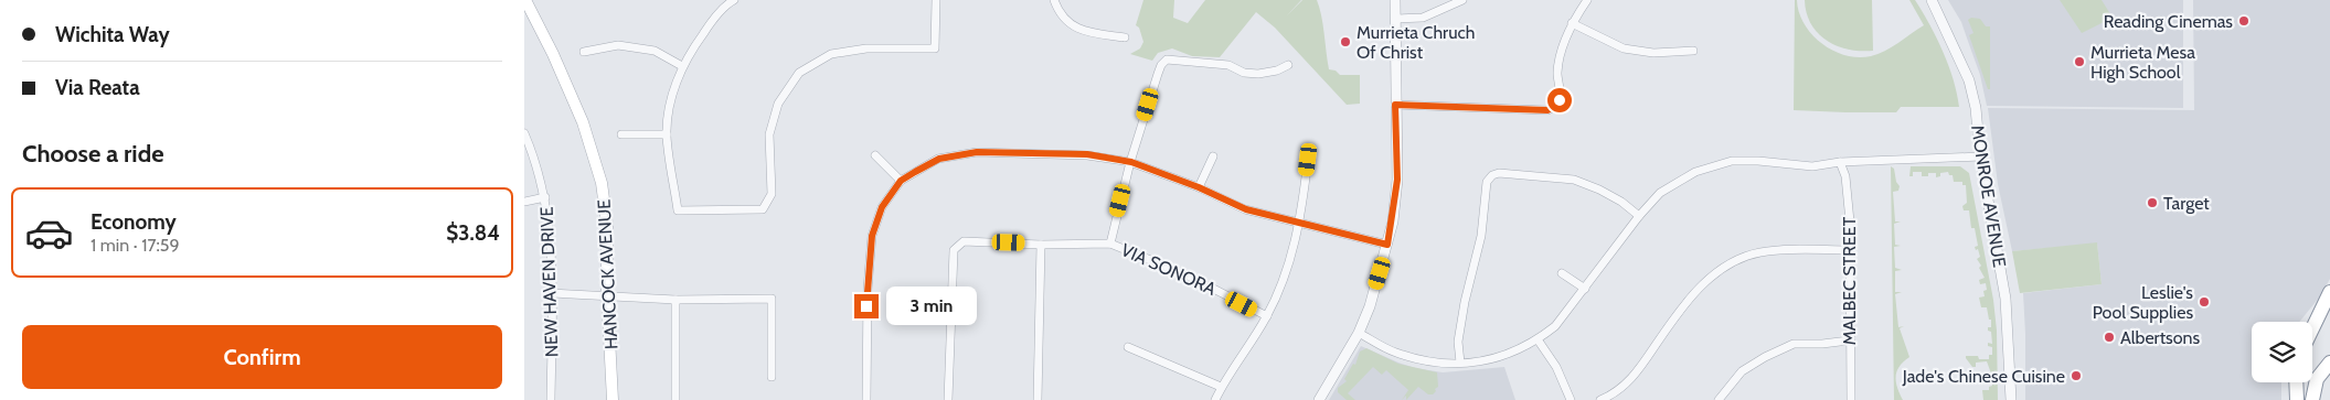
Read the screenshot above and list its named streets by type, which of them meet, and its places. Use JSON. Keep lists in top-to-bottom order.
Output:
{
  "streets": {
    "main road": ["HANCOCK AVENUE"],
    "street": [
      "MONROE AVENUE",
      "VIA SONORA",
      "MALBEC STREET",
      "NEW HAVEN DRIVE"
    ]
  },
  "places": [
    "Reading Cinemas",
    "Murrieta Chruch Of Christ",
    "Murrieta Mesa High School",
    "Target",
    "Leslie's Pool Supplies",
    "Albertsons",
    "Jade's Chinese Cuisine"
  ],
  "page": {
    "banner": ["Wichita Way", "Via Reata"],
    "heading": "Choose a ride",
    "list": [
      {
        "name": "Economy",
        "note": "1 min · 17:59",
        "value": "$3.84"
      }
    ],
    "bubble": "3 min",
    "buttons": "Confirm"
  }
}
